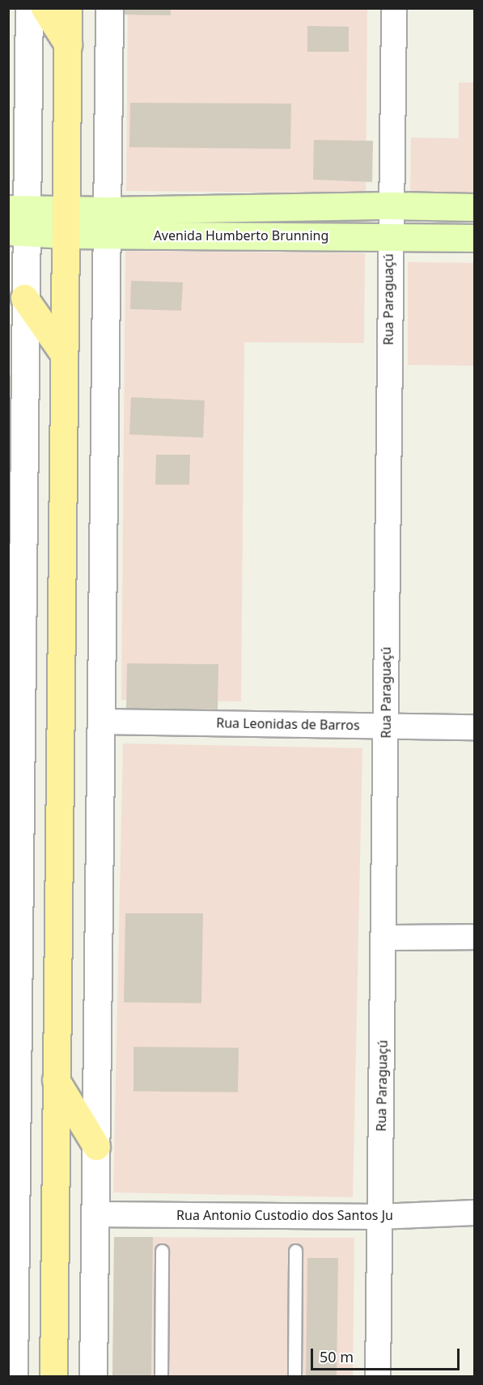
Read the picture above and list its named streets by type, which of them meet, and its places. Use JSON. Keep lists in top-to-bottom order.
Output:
{
  "streets": {
    "main road": ["Avenida Humberto Brunning"],
    "street": ["Rua Paraguaçú", "Rua Leonidas de Barros", "Rua Antonio Custodio dos Santos Ju"]
  },
  "crossings": [
    ["Avenida Humberto Brunning", "Rua Paraguaçú"],
    ["Rua Paraguaçú", "Rua Leonidas de Barros"],
    ["Rua Paraguaçú", "Rua Antonio Custodio dos Santos Ju"]
  ],
  "scale_bar": "50 m"
}
